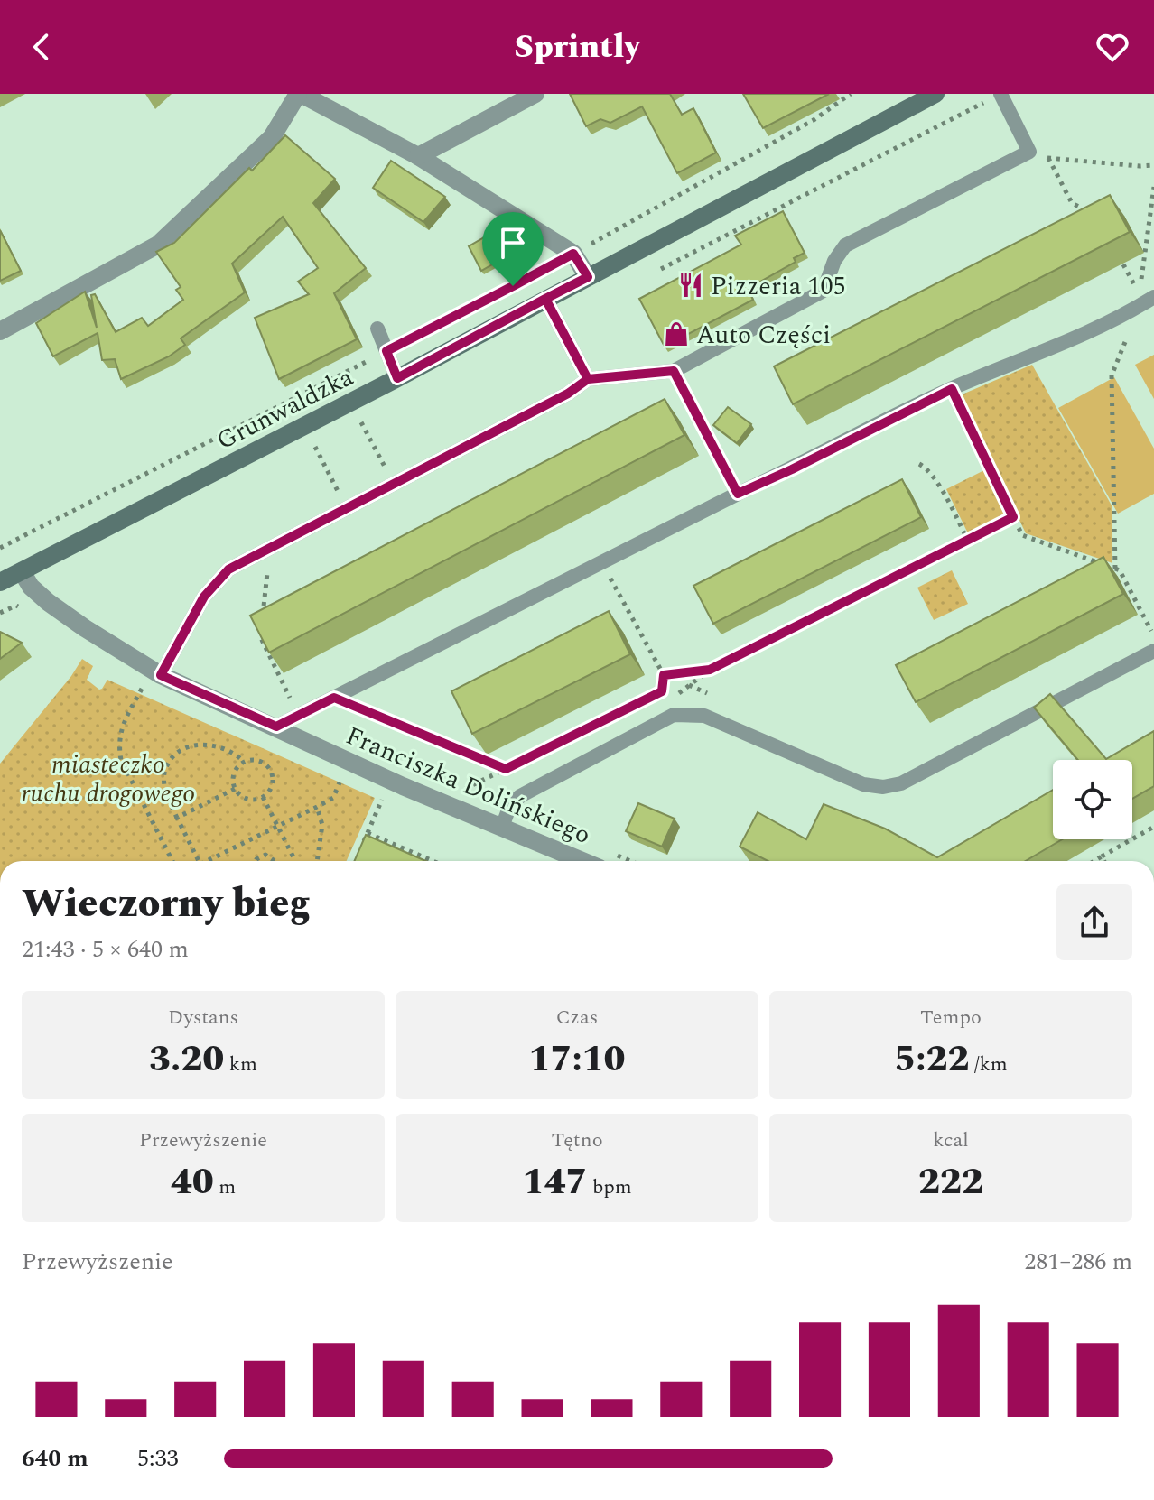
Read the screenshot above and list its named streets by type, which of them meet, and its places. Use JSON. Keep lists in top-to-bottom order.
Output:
{
  "streets": {
    "main road": ["Grunwaldzka"],
    "street": ["Franciszka Dolińskiego"]
  },
  "crossings": [
    ["Grunwaldzka", "Franciszka Dolińskiego"]
  ],
  "parks": ["miasteczko ruchu drogowego"],
  "places": {
    "restaurant": ["Pizzeria 105"],
    "shop": ["Auto Części"]
  },
  "page": {
    "header": "Sprintly",
    "heading": ["Wieczorny bieg", "21:43 · 5 × 640 m"],
    "stats": [
      ["Dystans", "3.20 km"],
      ["Czas", "17:10"],
      ["Tempo", "5:22 /km"],
      ["Przewyższenie", "40 m"],
      ["Tętno", "147 bpm"],
      ["kcal", "222"]
    ],
    "chart": ["Przewyższenie", "281–286 m"],
    "list": [
      {
        "name": "640 m",
        "note": "5:33"
      }
    ]
  }
}
